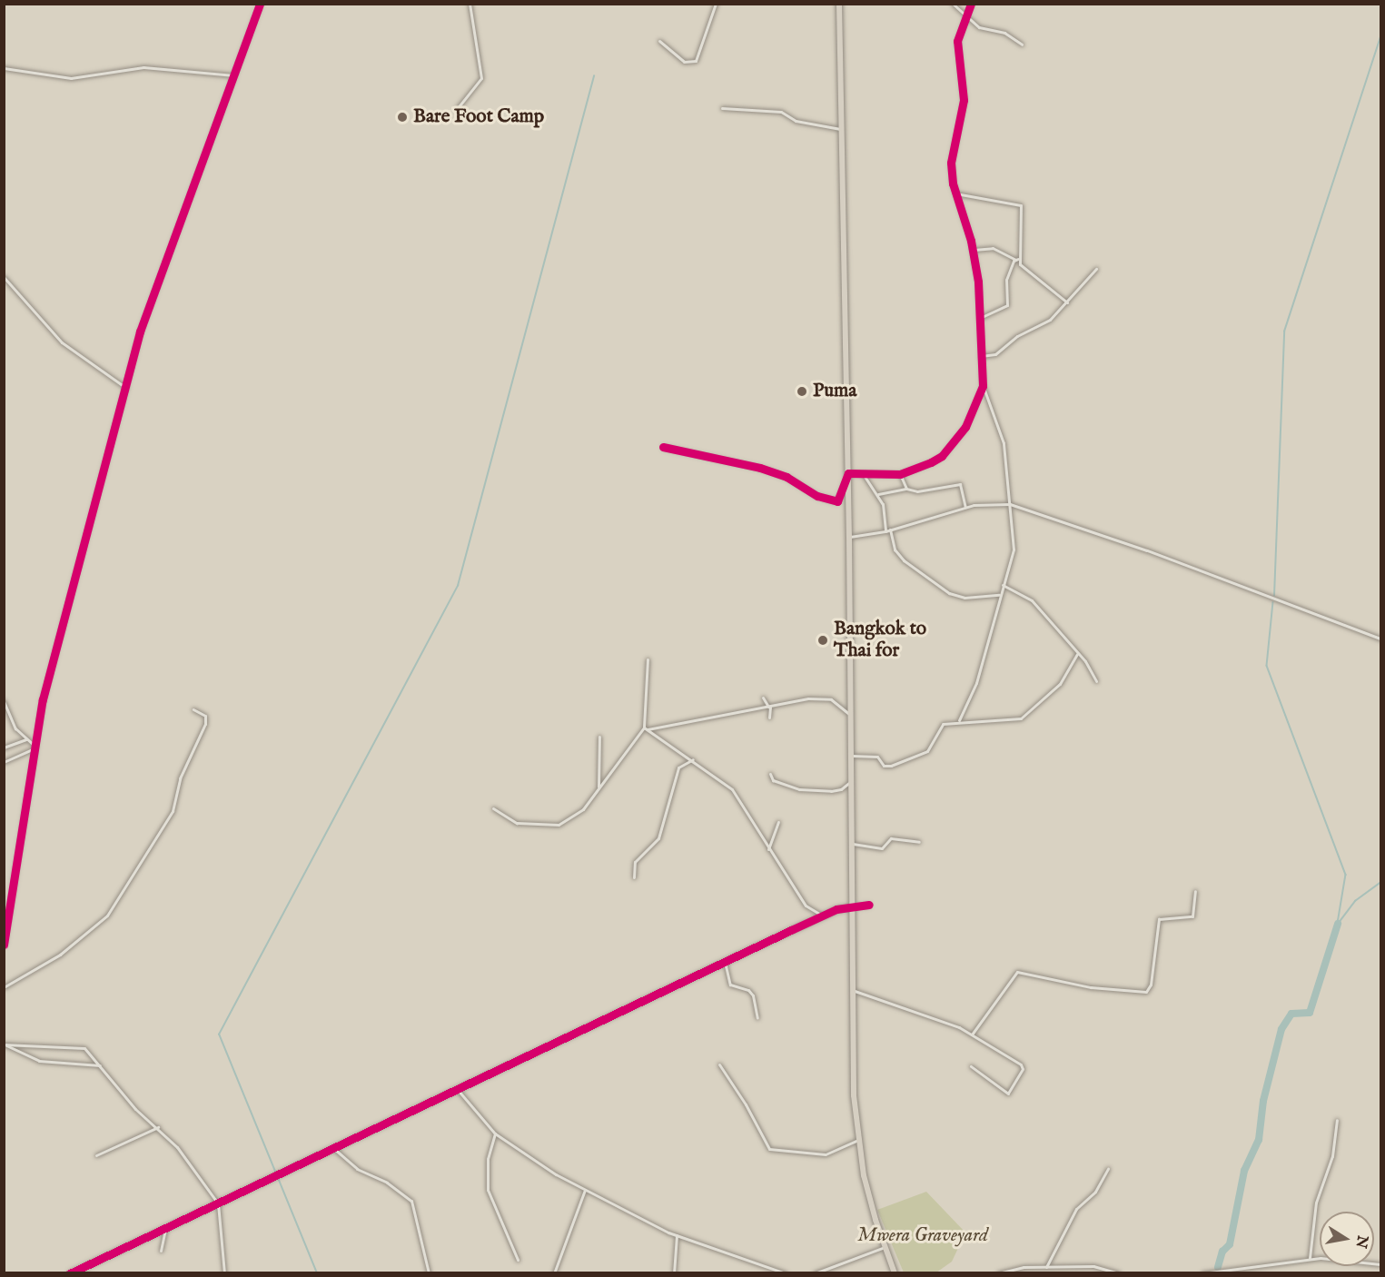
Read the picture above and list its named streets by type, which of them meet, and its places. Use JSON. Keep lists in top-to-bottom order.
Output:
{
  "parks": ["Mwera Graveyard"],
  "places": ["Bare Foot Camp", "Puma", "Bangkok to Thai for"],
  "north": "right"
}
